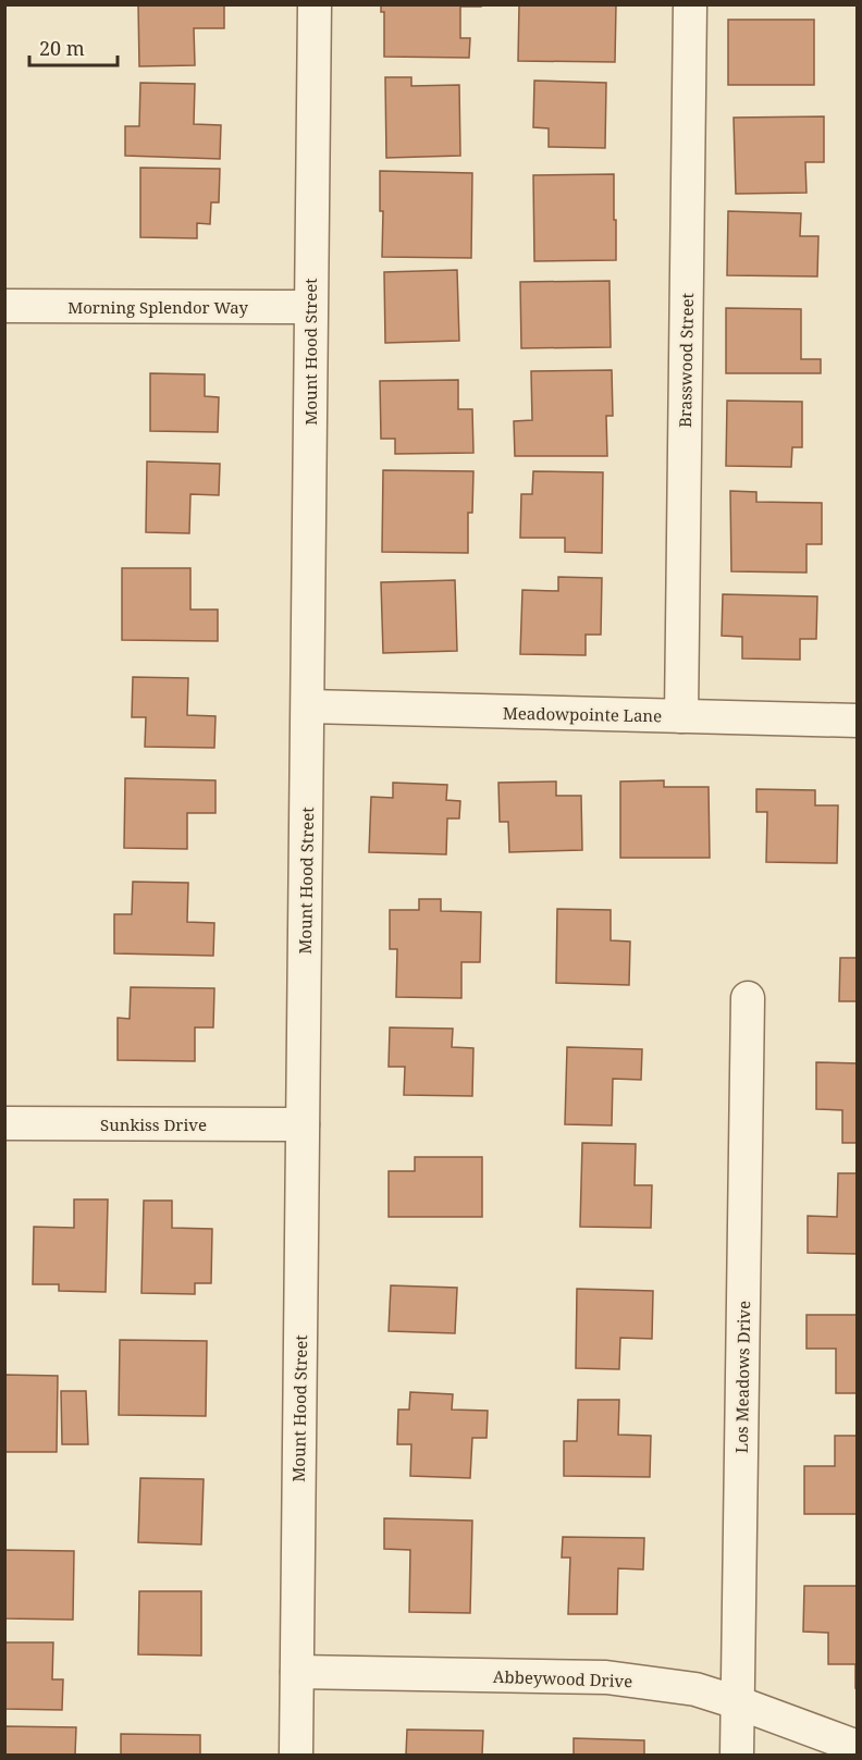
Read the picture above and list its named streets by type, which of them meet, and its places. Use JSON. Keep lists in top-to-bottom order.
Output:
{
  "streets": {
    "street": [
      "Morning Splendor Way",
      "Mount Hood Street",
      "Brasswood Street",
      "Meadowpointe Lane",
      "Sunkiss Drive",
      "Los Meadows Drive",
      "Abbeywood Drive"
    ]
  },
  "crossings": [
    ["Morning Splendor Way", "Mount Hood Street"],
    ["Mount Hood Street", "Meadowpointe Lane"],
    ["Mount Hood Street", "Sunkiss Drive"],
    ["Mount Hood Street", "Abbeywood Drive"],
    ["Brasswood Street", "Meadowpointe Lane"],
    ["Los Meadows Drive", "Abbeywood Drive"]
  ],
  "scale_bar": "20 m"
}
